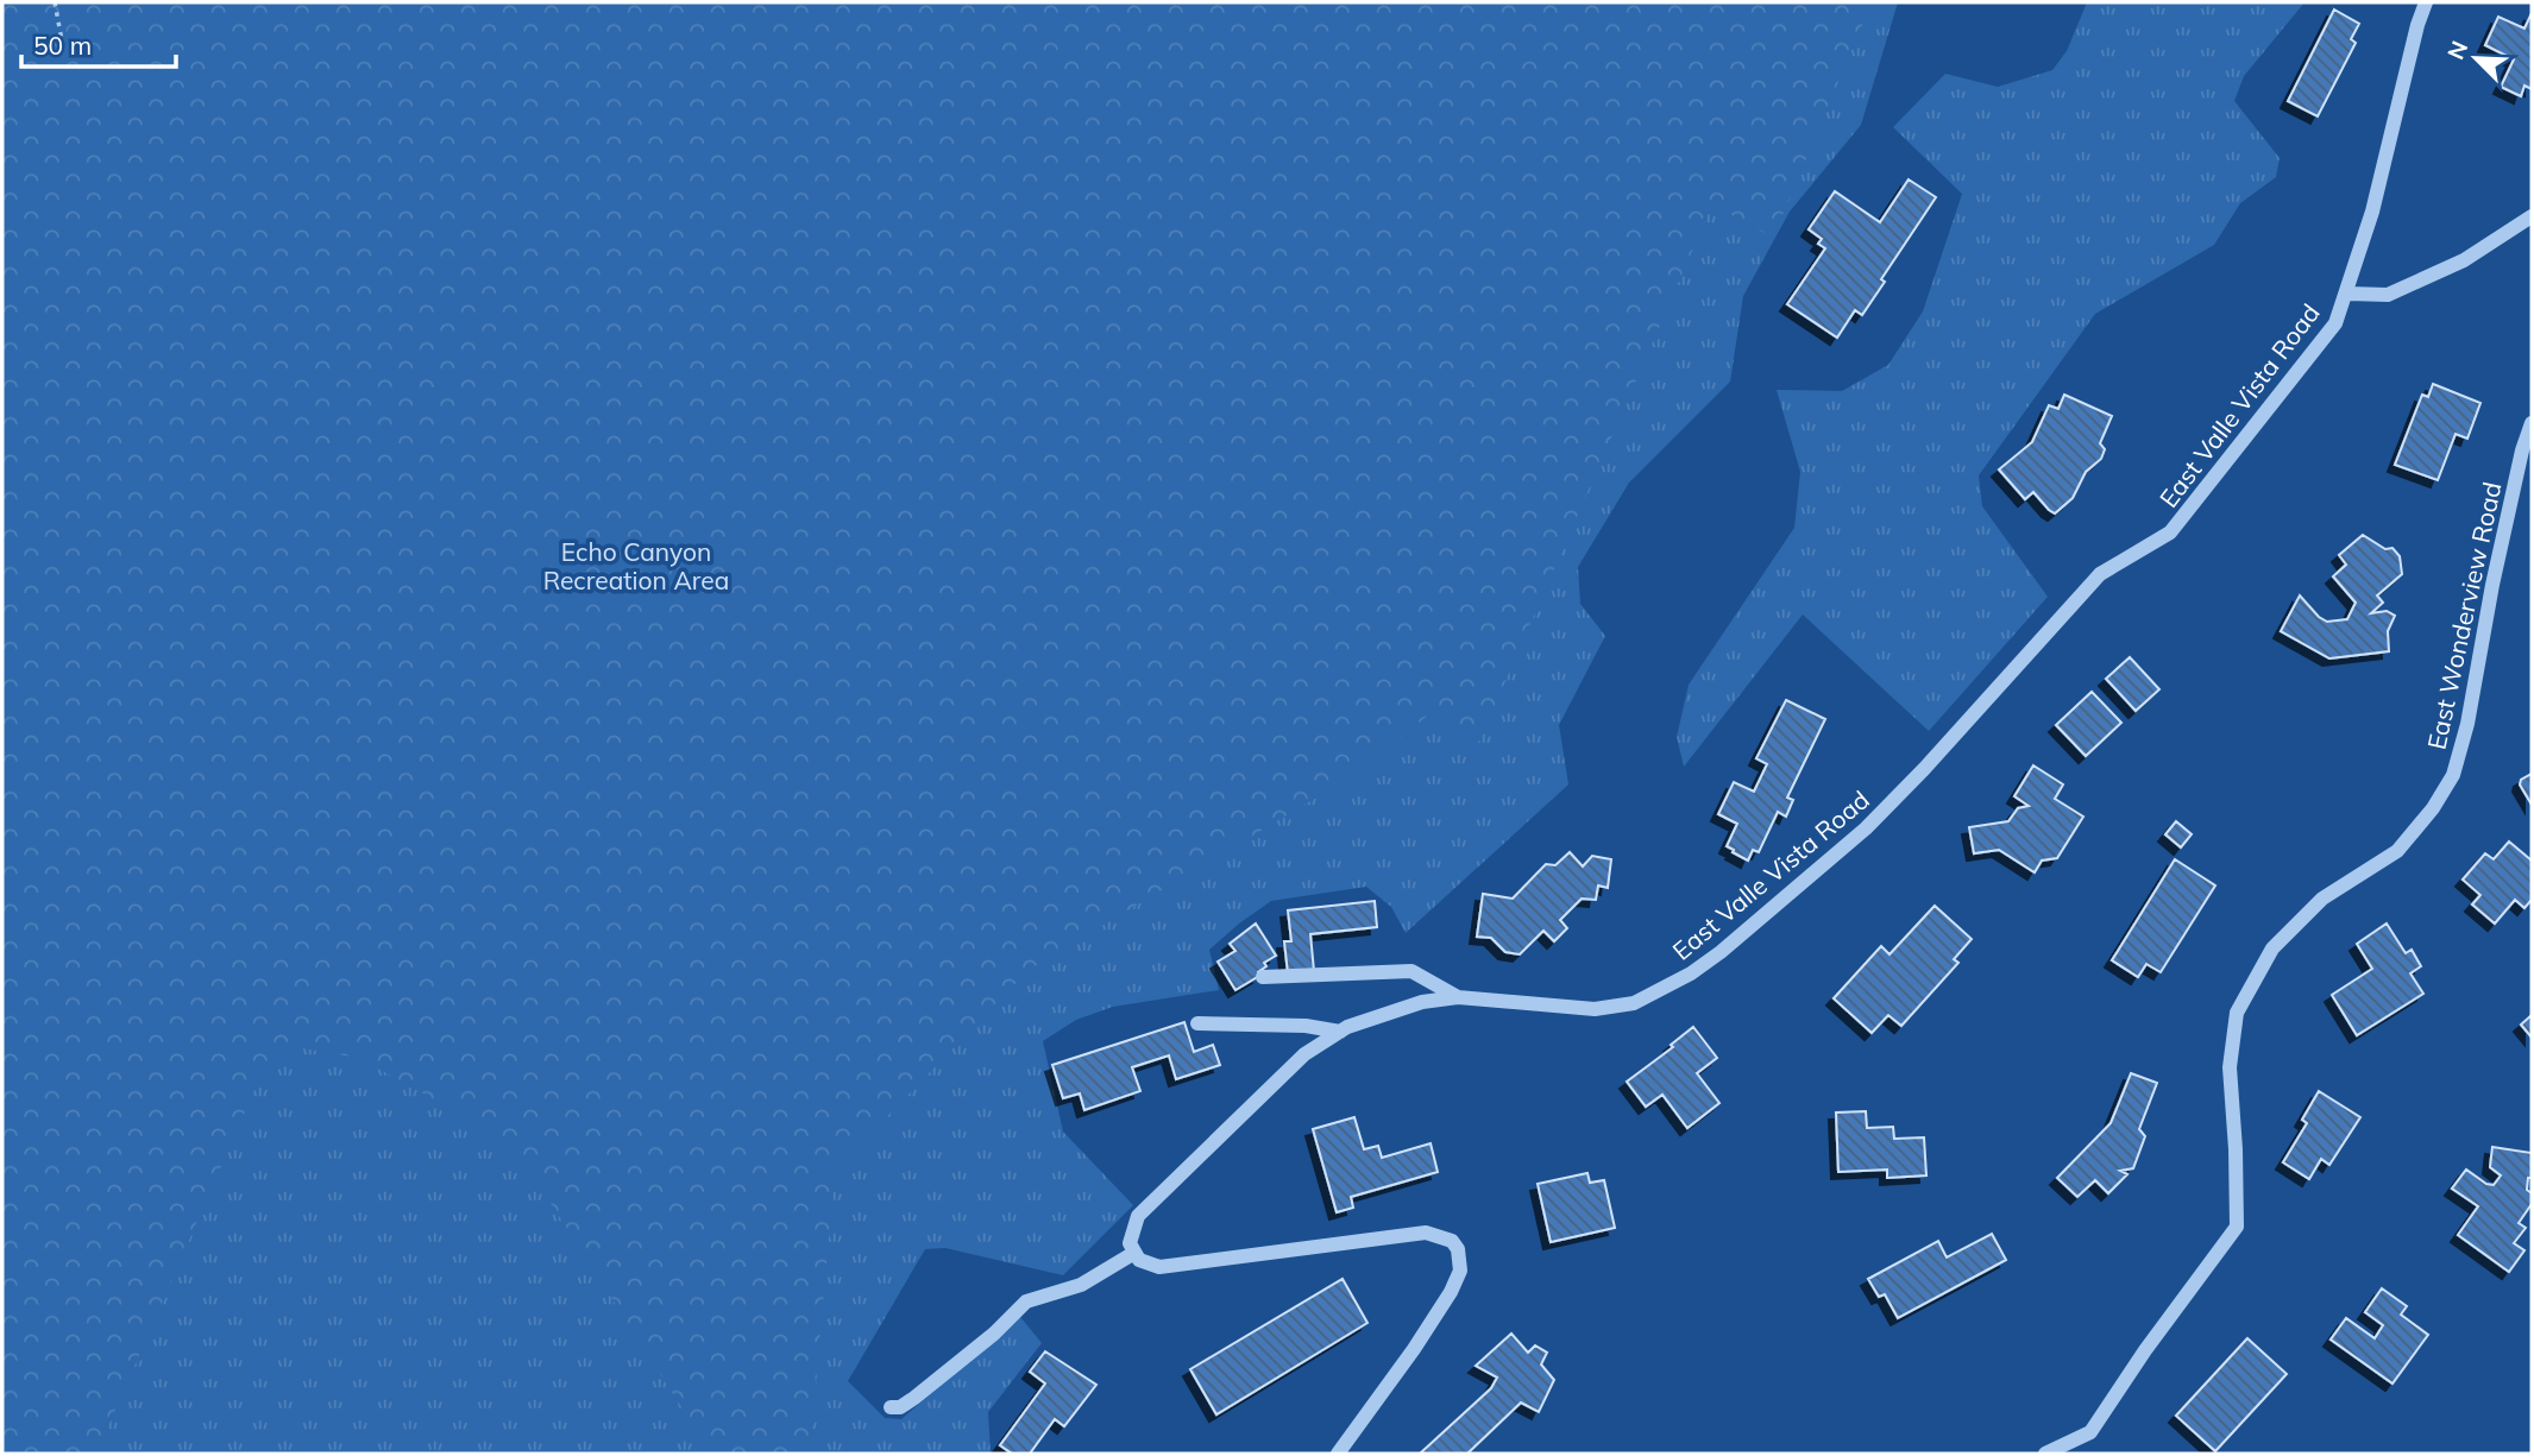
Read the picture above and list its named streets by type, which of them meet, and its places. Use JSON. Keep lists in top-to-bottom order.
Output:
{
  "streets": {
    "street": ["East Valle Vista Road", "East Wonderview Road"]
  },
  "parks": ["Echo Canyon Recreation Area"],
  "scale_bar": "50 m",
  "north": "top left"
}
